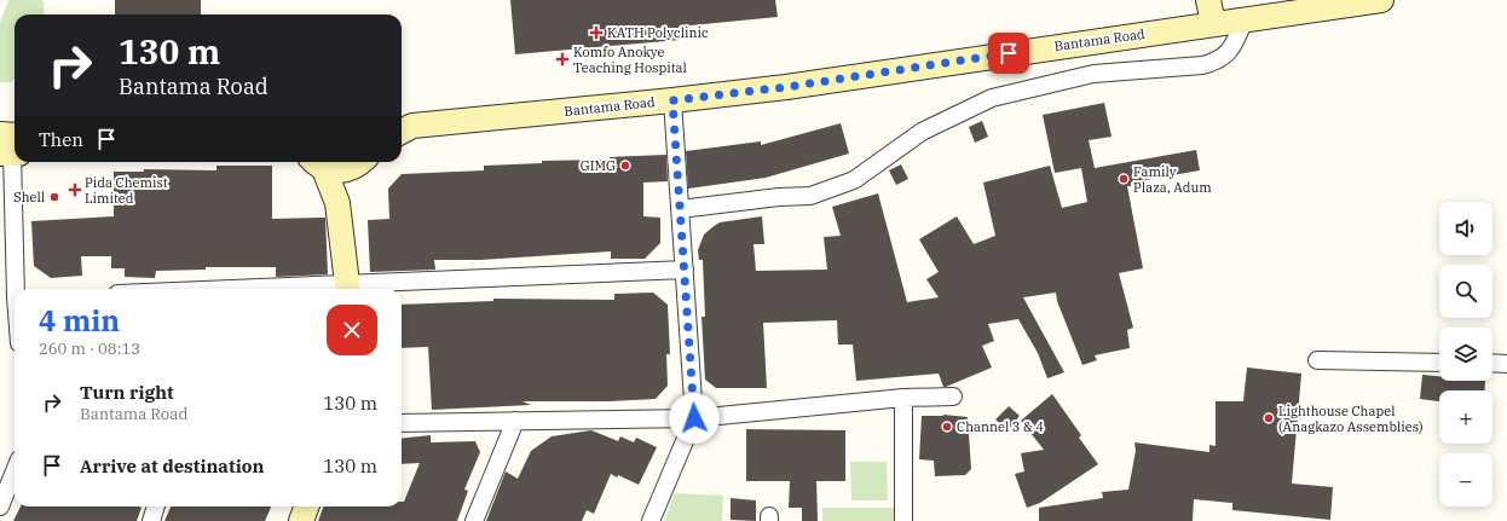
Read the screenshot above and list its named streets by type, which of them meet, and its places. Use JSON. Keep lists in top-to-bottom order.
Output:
{
  "streets": {
    "main road": ["Bantama Road"]
  },
  "places": {
    "health": ["KATH Polyclinic", "Komfo Anokye Teaching Hospital", "Pida Chemist Limited"],
    "other": [
      "GIMG",
      "Family Plaza, Adum",
      "Shell",
      "Lighthouse Chapel (Anagkazo Assemblies)",
      "Channel 3 & 4"
    ]
  },
  "page": {
    "turn": ["130 m", "Bantama Road"],
    "then": "Then",
    "map_buttons": ["+", "−"],
    "heading": ["4 min", "260 m · 08:13"],
    "list": [
      {
        "name": "Turn right",
        "note": "Bantama Road",
        "value": "130 m"
      },
      {
        "name": "Arrive at destination",
        "value": "130 m"
      }
    ]
  }
}
